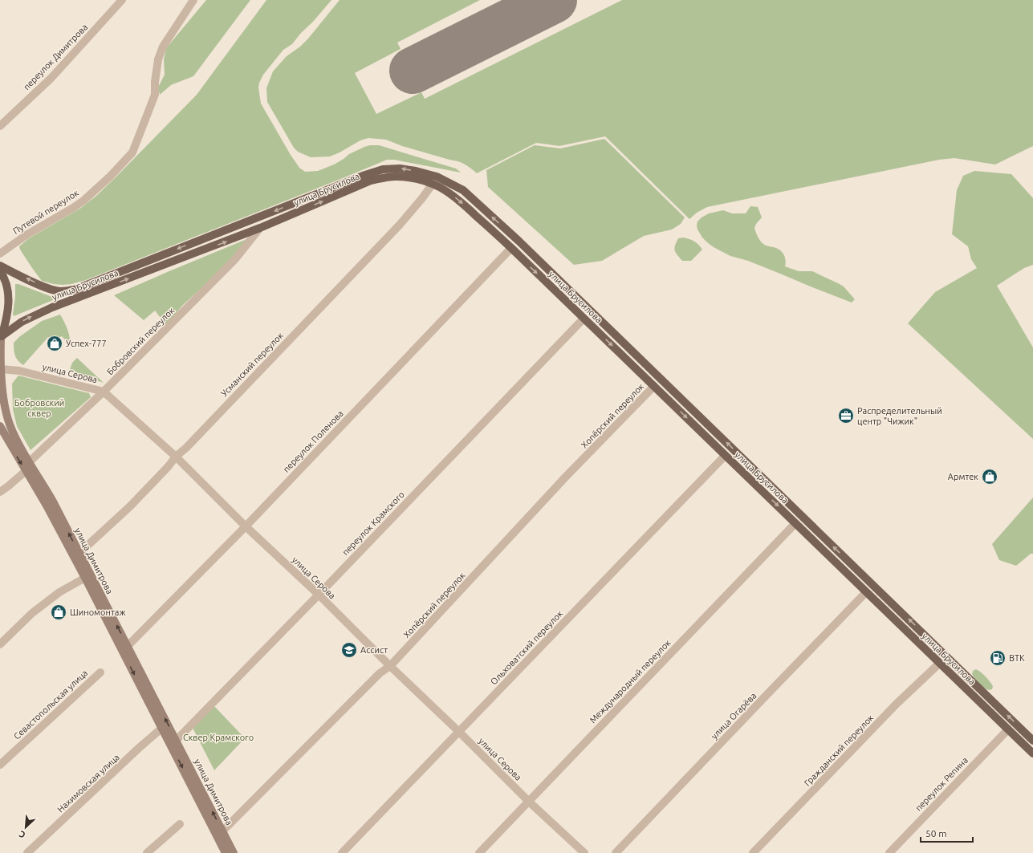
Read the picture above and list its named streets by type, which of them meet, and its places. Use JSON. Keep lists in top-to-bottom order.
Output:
{
  "streets": {
    "main road": ["улица Брусилова", "улица Димитрова"],
    "street": [
      "переулок Димитрова",
      "Путевой переулок",
      "Бобровский переулок",
      "Усманский переулок",
      "улица Серова",
      "Хопёрский переулок",
      "переулок Поленова",
      "переулок Крамского",
      "Ольховатский переулок",
      "Международный переулок",
      "Севастопольская улица",
      "улица Огарёва",
      "Гражданский переулок",
      "Нахимовская улица",
      "переулок Репина"
    ]
  },
  "crossings": [
    ["улица Брусилова", "Бобровский переулок"],
    ["улица Брусилова", "Усманский переулок"],
    ["улица Брусилова", "Хопёрский переулок"],
    ["улица Брусилова", "переулок Поленова"],
    ["улица Брусилова", "переулок Крамского"],
    ["улица Брусилова", "улица Димитрова"],
    ["улица Брусилова", "Ольховатский переулок"],
    ["улица Брусилова", "Международный переулок"],
    ["улица Брусилова", "улица Огарёва"],
    ["улица Брусилова", "Гражданский переулок"],
    ["улица Брусилова", "переулок Репина"],
    ["Бобровский переулок", "улица Серова"],
    ["Бобровский переулок", "улица Димитрова"],
    ["Усманский переулок", "улица Серова"],
    ["Усманский переулок", "улица Димитрова"],
    ["улица Серова", "Хопёрский переулок"],
    ["улица Серова", "переулок Поленова"],
    ["улица Серова", "переулок Крамского"],
    ["улица Серова", "улица Димитрова"],
    ["улица Серова", "Ольховатский переулок"],
    ["улица Серова", "Международный переулок"],
    ["Хопёрский переулок", "улица Димитрова"],
    ["переулок Поленова", "улица Димитрова"],
    ["переулок Крамского", "улица Димитрова"],
    ["улица Димитрова", "Нахимовская улица"]
  ],
  "parks": ["Бобровский сквер", "Сквер Крамского"],
  "places": {
    "shop": ["Успех-777", "Армтек", "Шиномонтаж"],
    "office": ["Распределительный центр \"Чижик\""],
    "school or university": ["Ассист"],
    "fuel station": ["ВТК"]
  },
  "scale_bar": "50 m",
  "north": "bottom left"
}
